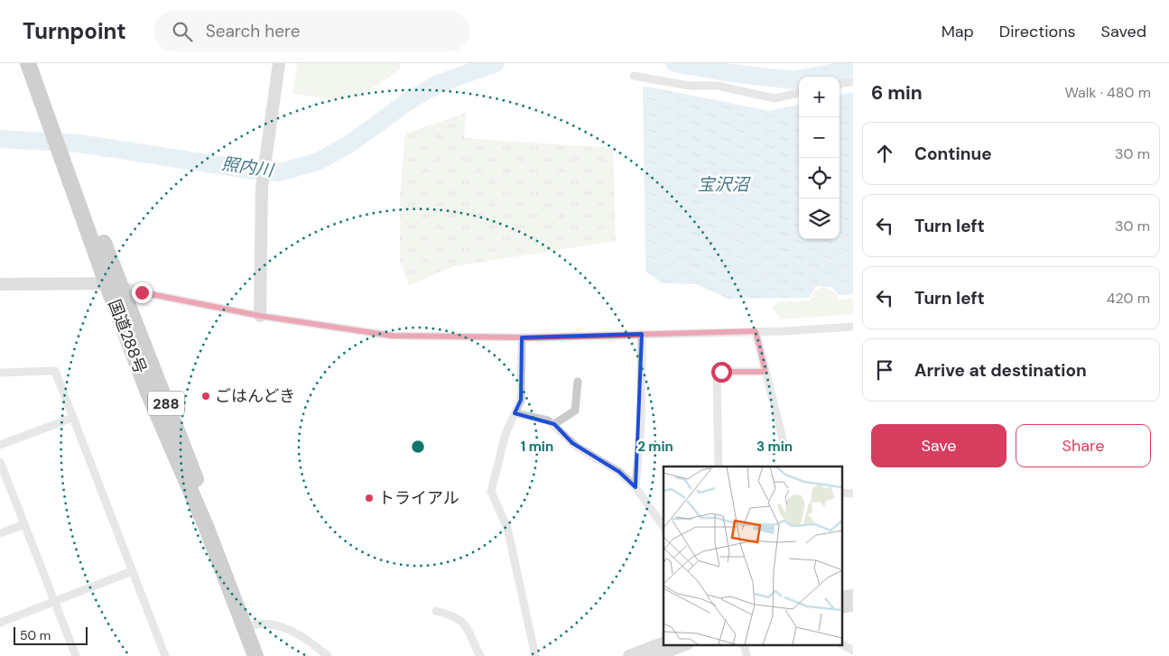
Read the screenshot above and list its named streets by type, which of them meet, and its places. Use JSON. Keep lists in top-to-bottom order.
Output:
{
  "streets": {
    "highway": ["国道288号", "288"]
  },
  "water": ["照内川", "宝沢沼"],
  "places": ["ごはんどき", "トライアル"],
  "scale_bar": "50 m",
  "page": {
    "header": "Turnpoint",
    "search": "Search here",
    "nav": ["Map", "Directions", "Saved"],
    "heading": ["6 min", "Walk · 480 m"],
    "map_buttons": ["+", "−"],
    "list": [
      ["Continue", "30 m"],
      ["Turn left", "30 m"],
      ["Turn left", "420 m"],
      "Arrive at destination"
    ],
    "buttons": ["Save", "Share"],
    "scale": "50 m"
  },
  "rings": ["1 min", "2 min", "3 min"]
}
